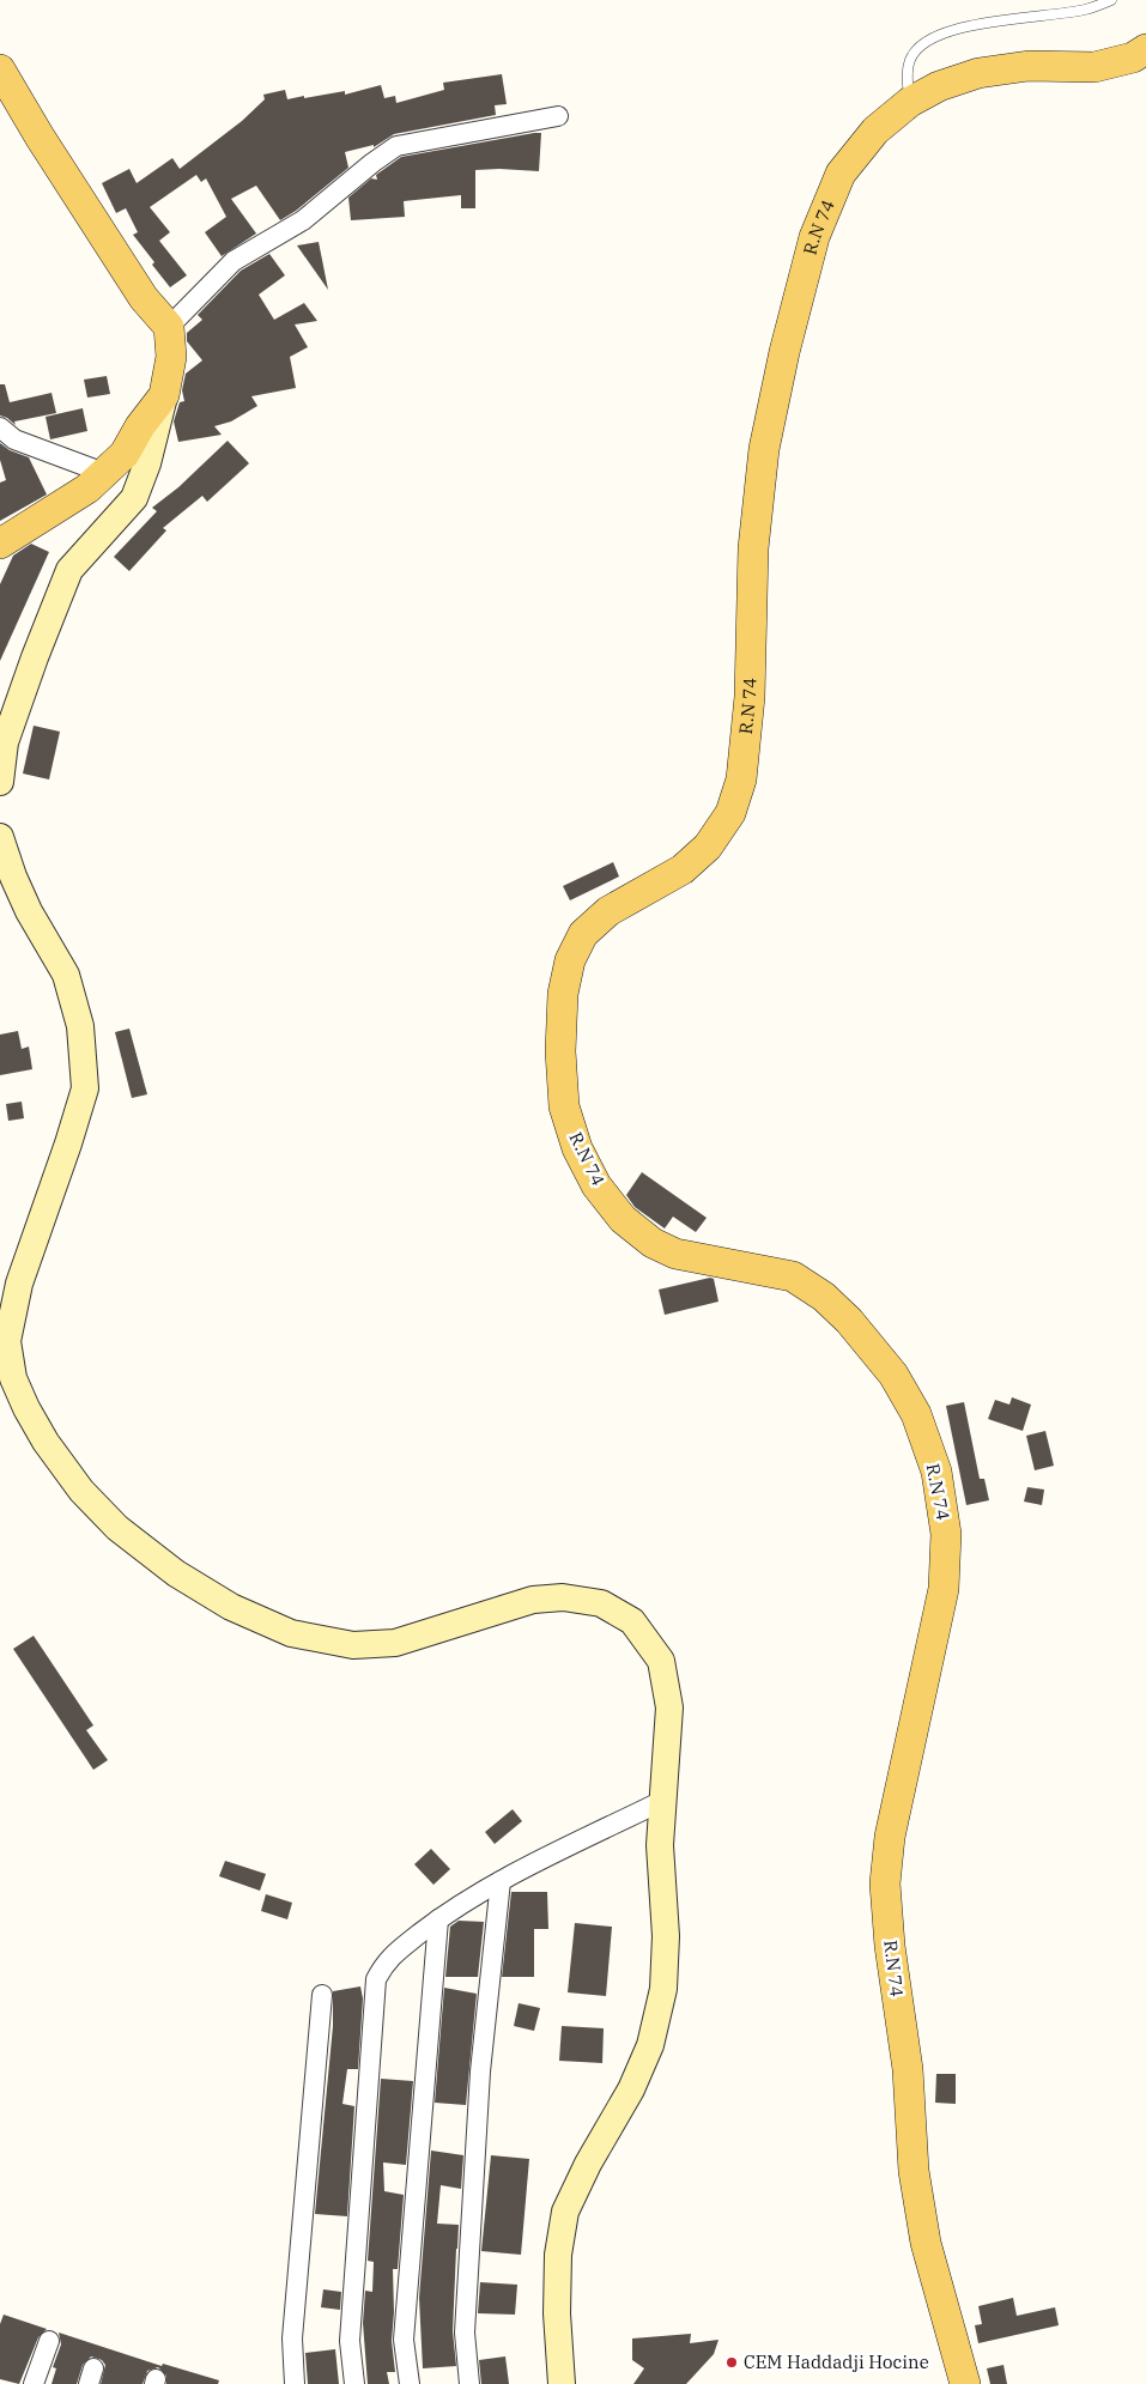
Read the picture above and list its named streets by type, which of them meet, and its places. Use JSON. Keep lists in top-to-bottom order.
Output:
{
  "streets": {
    "main road": ["R.N 74"]
  },
  "places": ["CEM Haddadji Hocine"]
}
